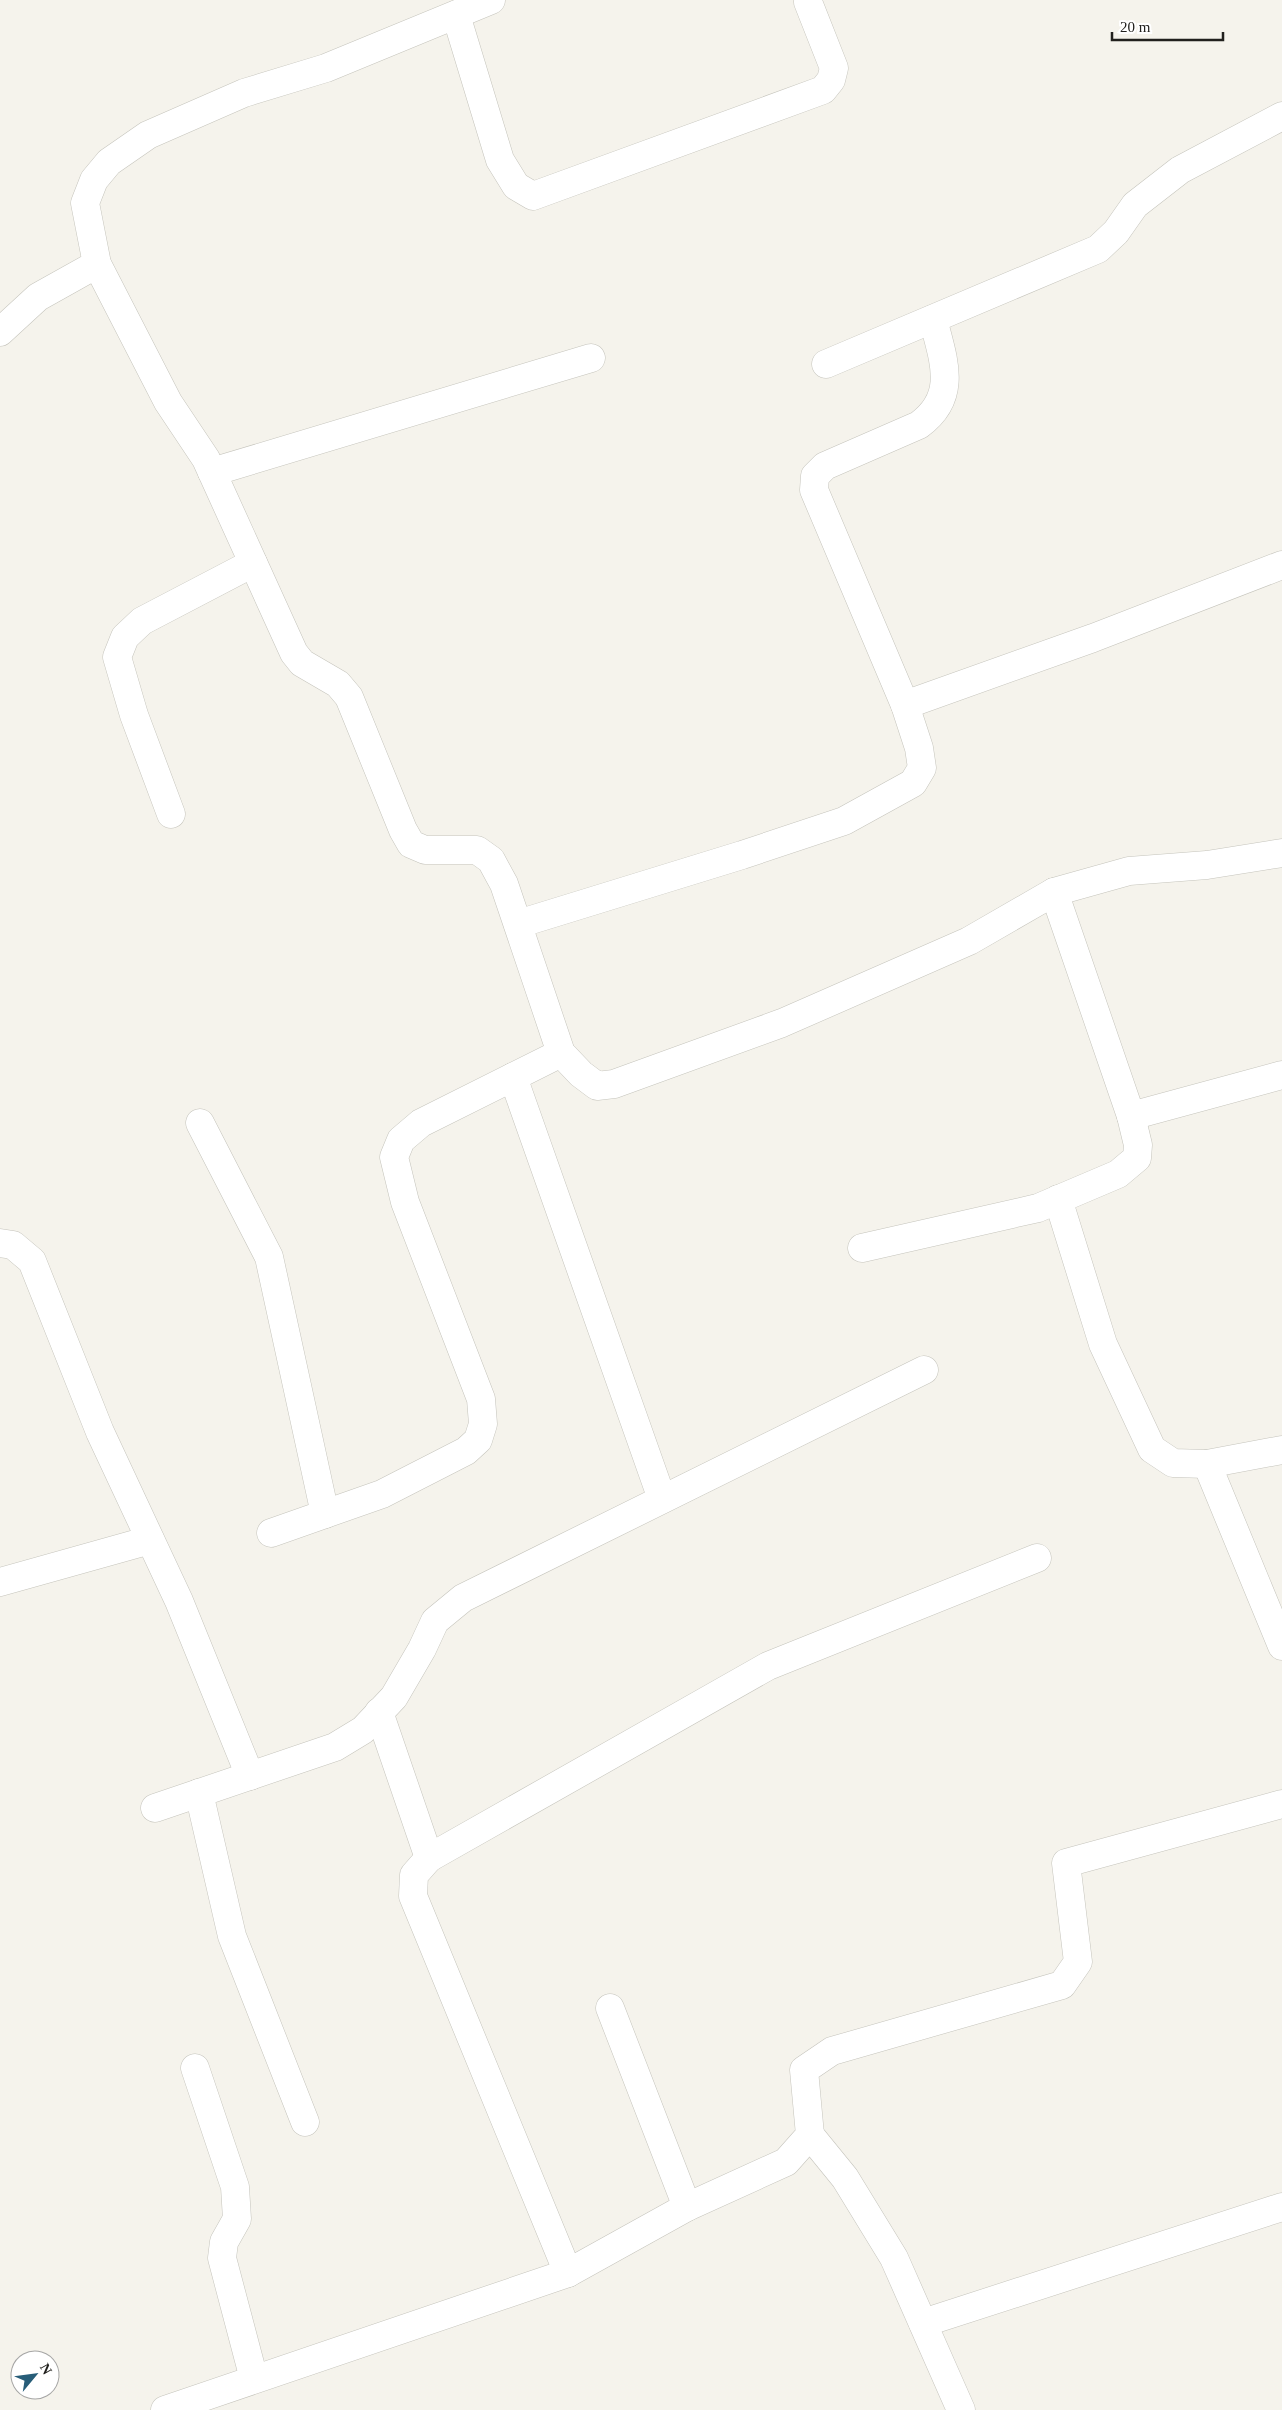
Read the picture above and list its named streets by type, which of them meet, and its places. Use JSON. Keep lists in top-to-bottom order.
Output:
{
  "scale_bar": "20 m",
  "north": "top right"
}
